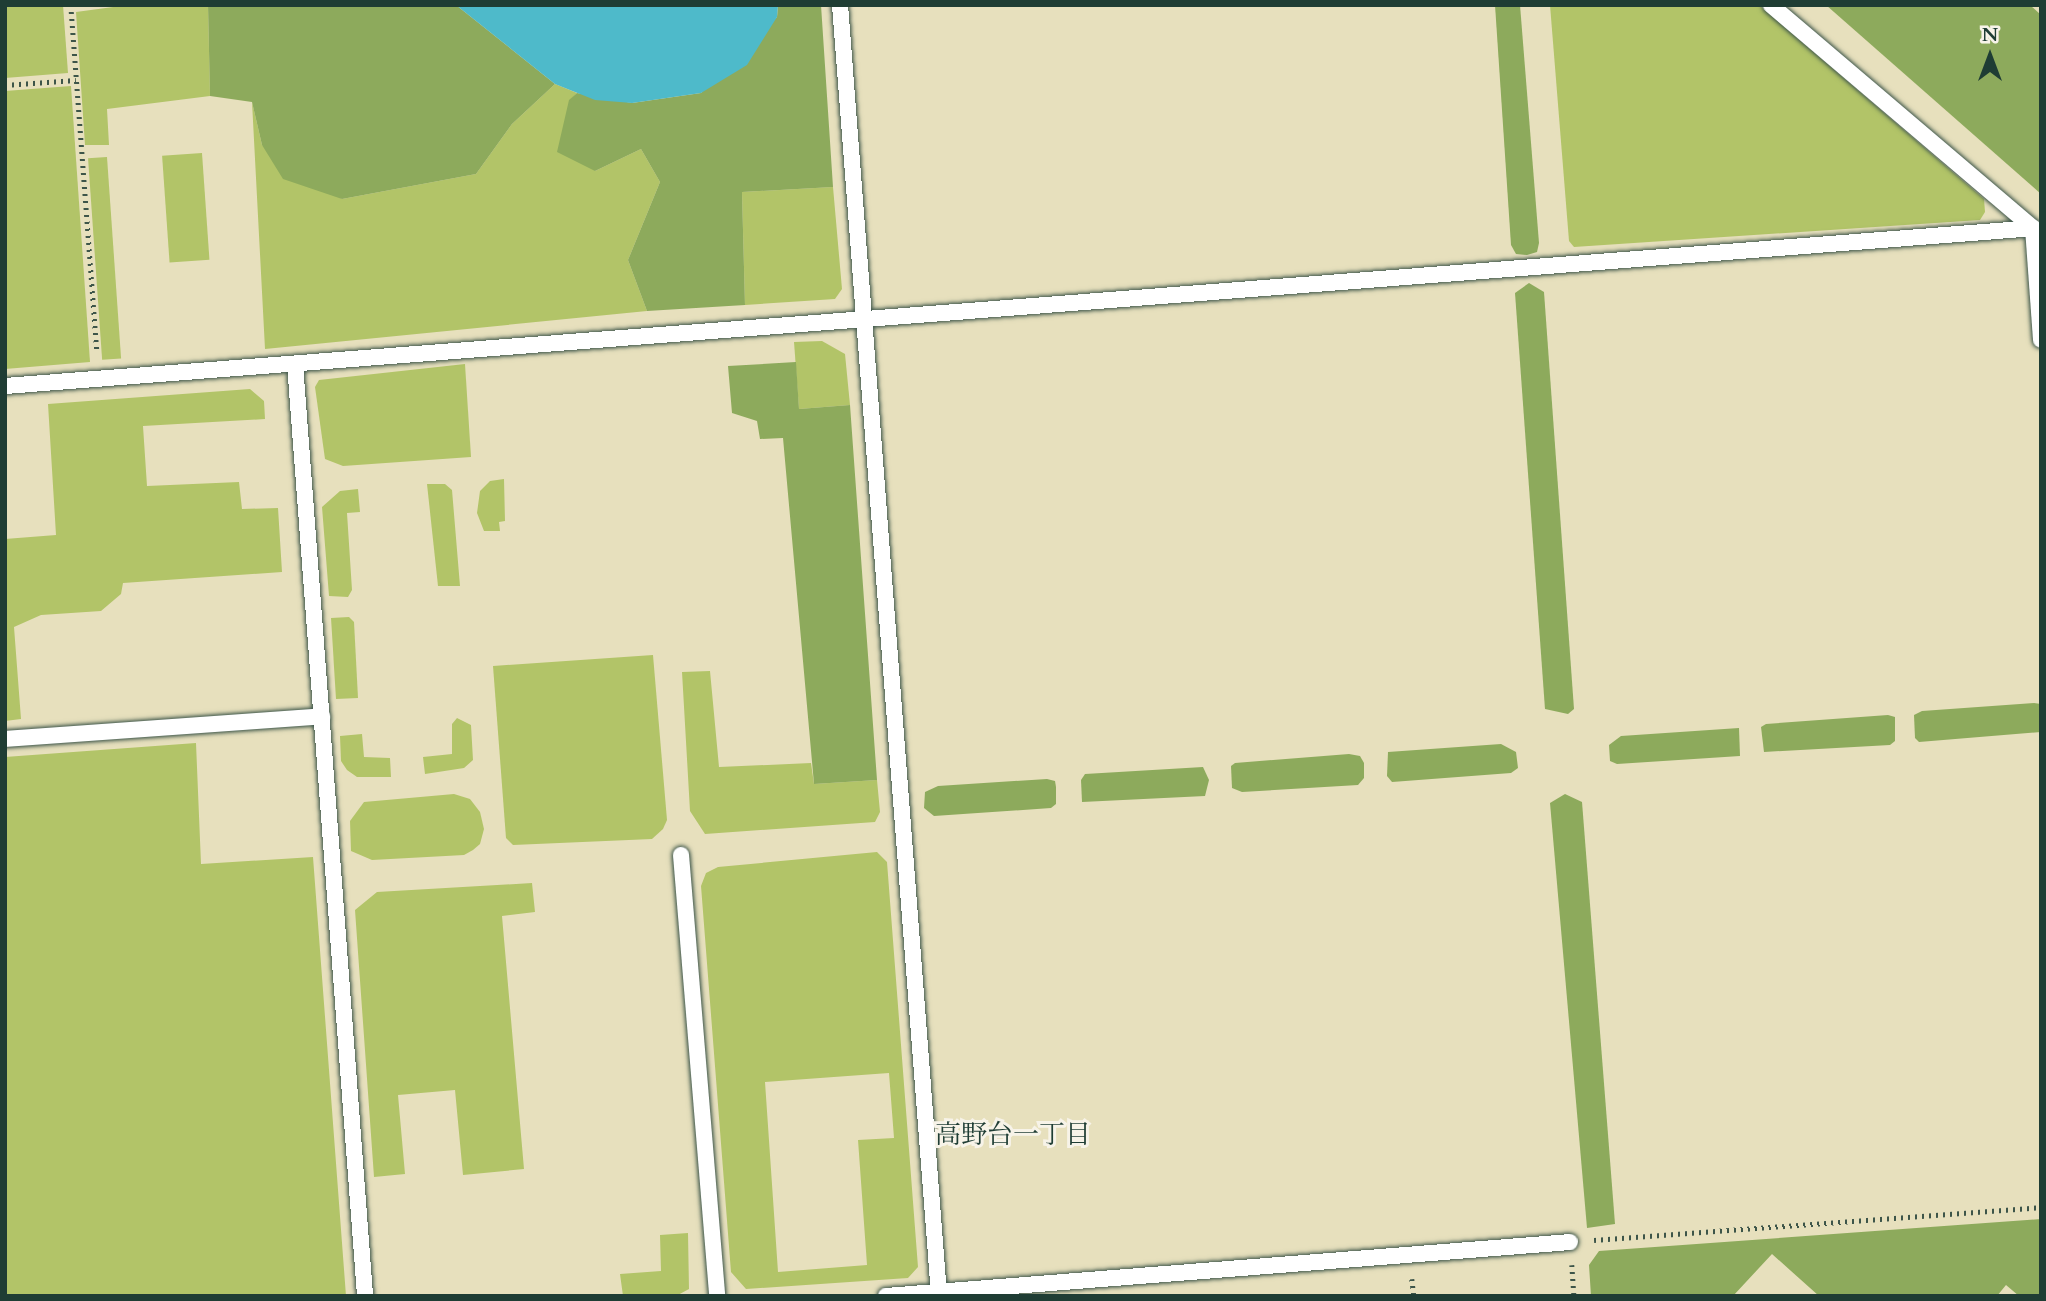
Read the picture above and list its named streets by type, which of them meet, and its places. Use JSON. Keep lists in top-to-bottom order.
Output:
{
  "districts": ["高野台一丁目"],
  "north": "top"
}
